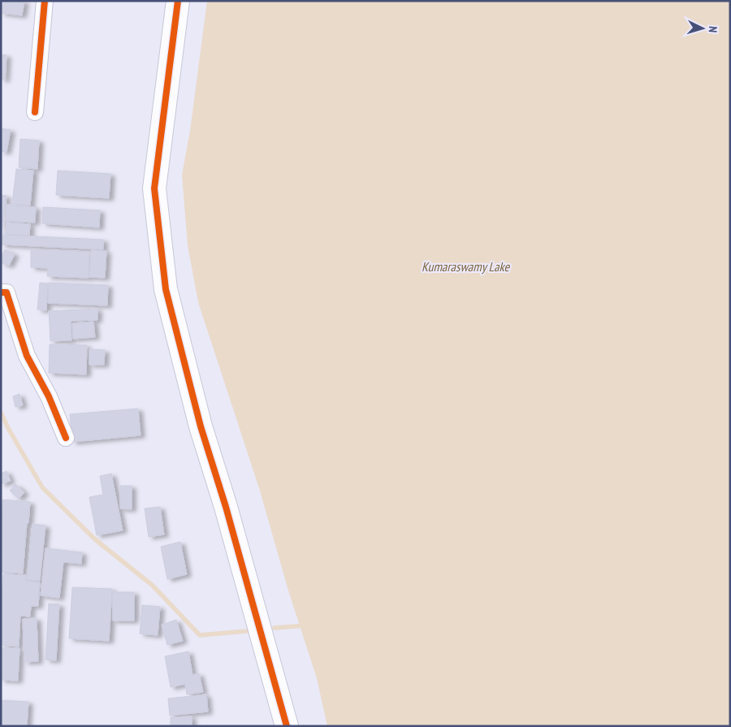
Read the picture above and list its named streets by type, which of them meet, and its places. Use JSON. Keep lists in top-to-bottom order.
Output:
{
  "water": ["Kumaraswamy Lake"],
  "north": "right"
}
